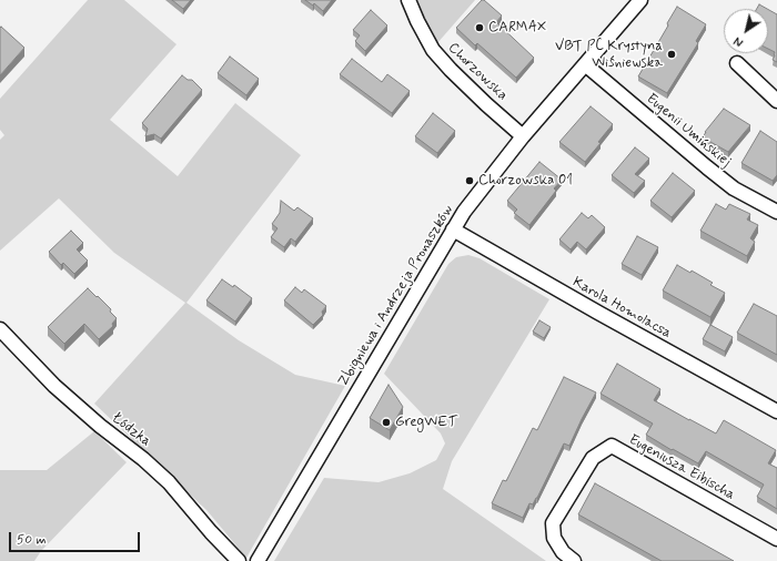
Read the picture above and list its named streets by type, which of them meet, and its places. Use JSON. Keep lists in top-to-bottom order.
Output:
{
  "streets": {
    "street": [
      "Chorzowska",
      "Eugenii Umińskiej",
      "Zbigniewa i Andrzeja Pronaszków",
      "Karola Homolacsa",
      "Łódzka",
      "Eugeniusza Eibischa"
    ]
  },
  "crossings": [
    ["Chorzowska", "Zbigniewa i Andrzeja Pronaszków"],
    ["Eugenii Umińskiej", "Zbigniewa i Andrzeja Pronaszków"],
    ["Zbigniewa i Andrzeja Pronaszków", "Karola Homolacsa"]
  ],
  "places": [
    "CARMAX",
    "VBT PC Krystyna Wiśniewska",
    "Chorzowska 01",
    "GregWET"
  ],
  "scale_bar": "50 m",
  "north": "bottom left"
}
